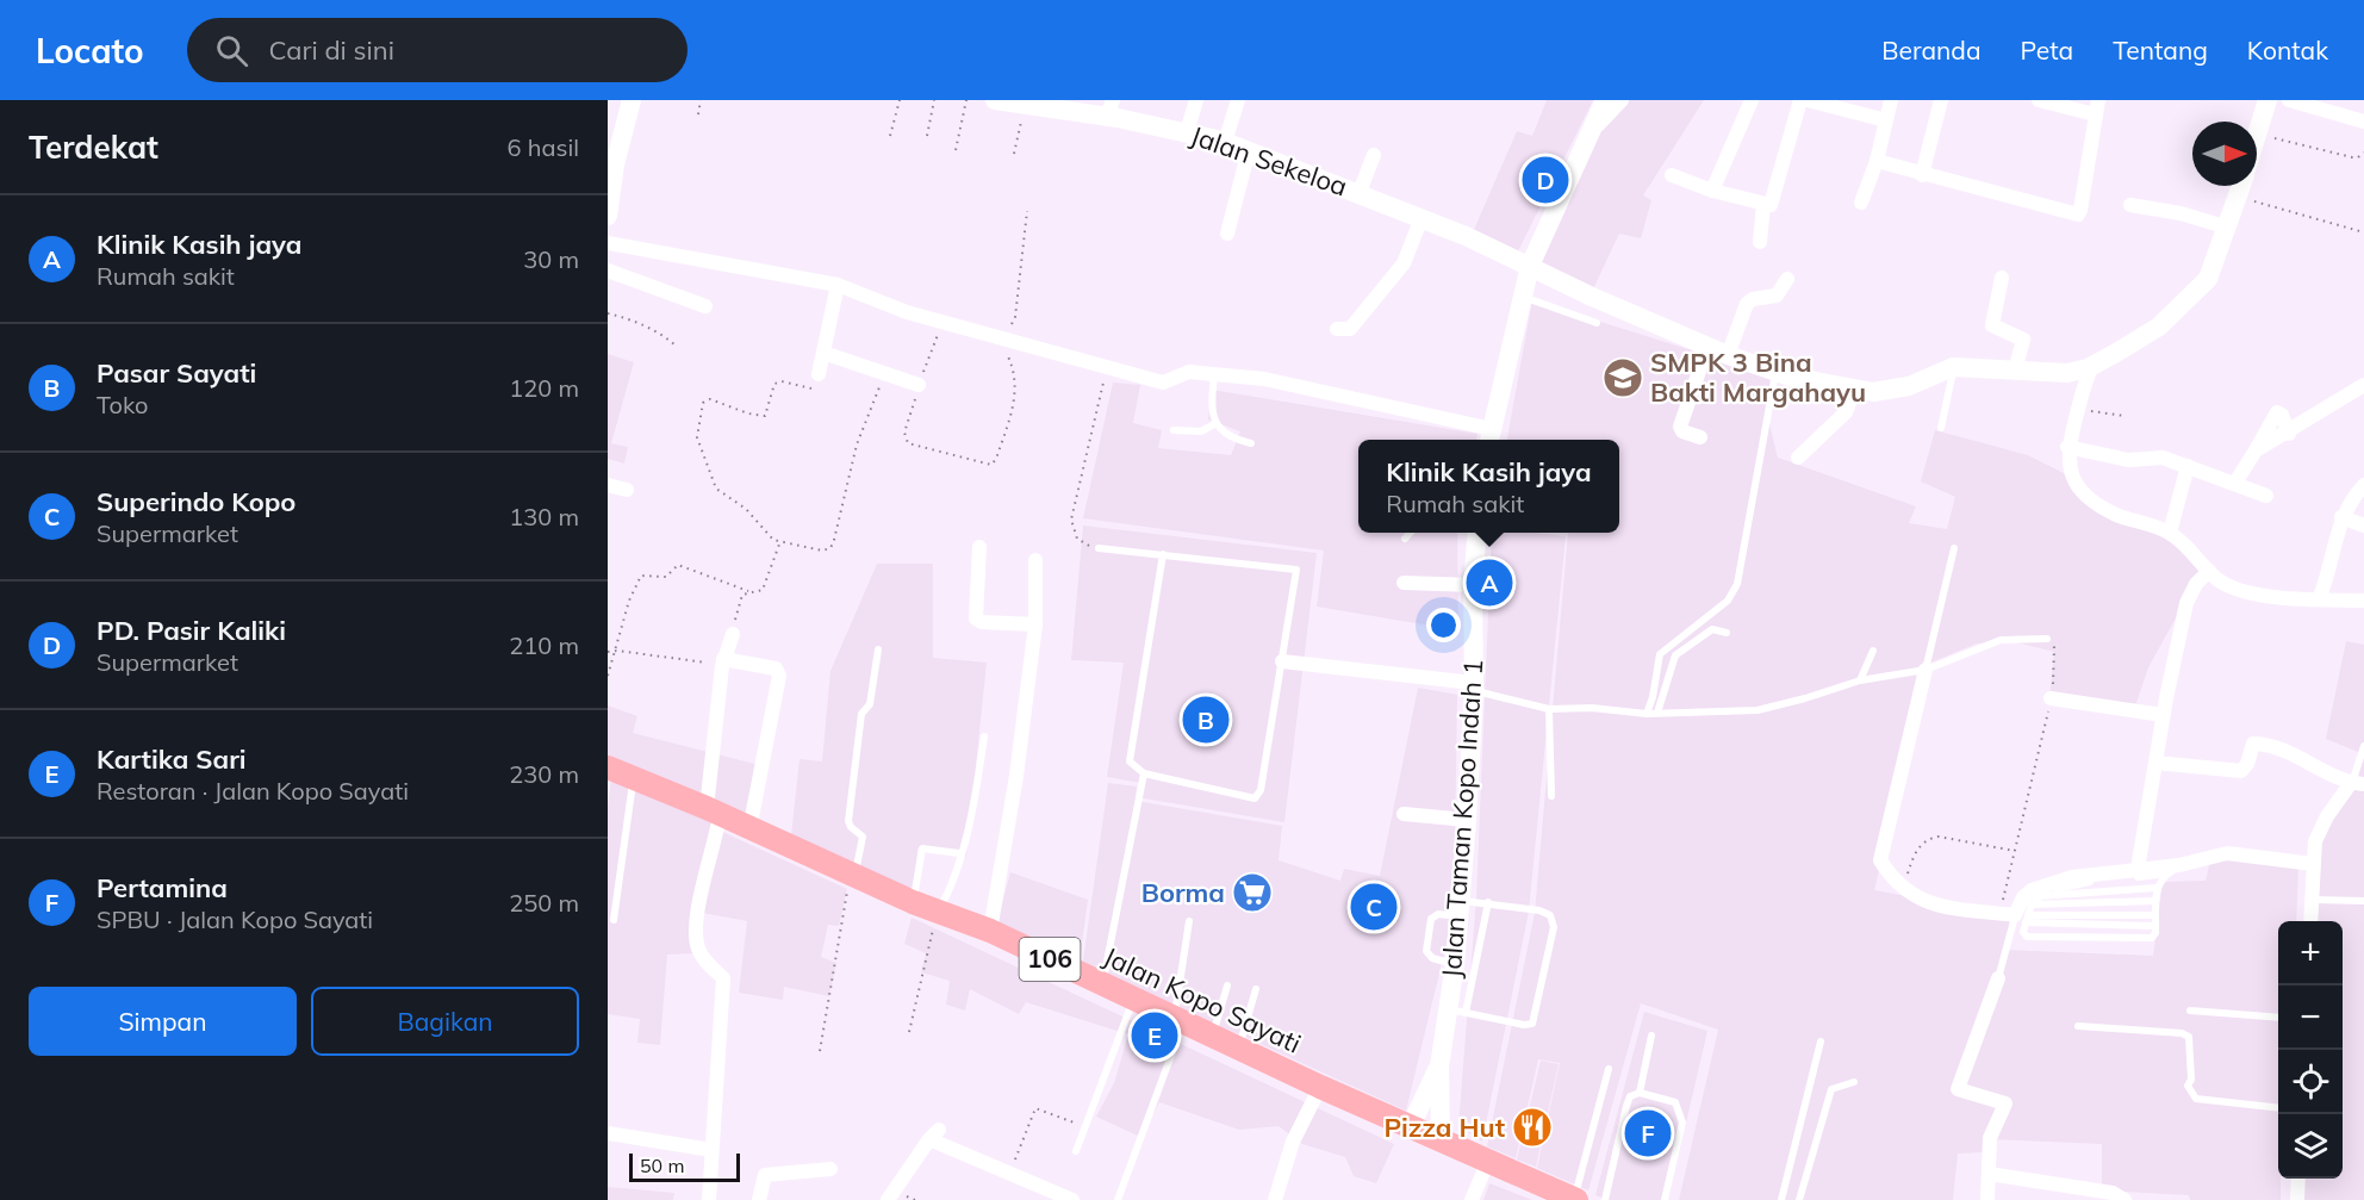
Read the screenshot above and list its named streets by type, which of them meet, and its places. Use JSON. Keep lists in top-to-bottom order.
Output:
{
  "streets": {
    "main road": ["106", "Jalan Kopo Sayati"],
    "street": ["Jalan Sekeloa", "Jalan Taman Kopo Indah 1"]
  },
  "crossings": [
    ["Jalan Taman Kopo Indah 1", "Jalan Kopo Sayati"]
  ],
  "places": {
    "school or university": ["SMPK 3 Bina Bakti Margahayu"],
    "supermarket": ["Borma"],
    "restaurant": ["Pizza Hut"]
  },
  "scale_bar": "50 m",
  "north": "right",
  "page": {
    "header": "Locato",
    "search": "Cari di sini",
    "nav": [
      "Beranda",
      "Peta",
      "Tentang",
      "Kontak"
    ],
    "heading": ["Terdekat", "6 hasil"],
    "pins": [
      "D",
      "A",
      "B",
      "C",
      "E",
      "F"
    ],
    "list": [
      {
        "mark": "A",
        "name": "Klinik Kasih jaya",
        "note": "Rumah sakit",
        "value": "30 m"
      },
      {
        "mark": "B",
        "name": "Pasar Sayati",
        "note": "Toko",
        "value": "120 m"
      },
      {
        "mark": "C",
        "name": "Superindo Kopo",
        "note": "Supermarket",
        "value": "130 m"
      },
      {
        "mark": "D",
        "name": "PD. Pasir Kaliki",
        "note": "Supermarket",
        "value": "210 m"
      },
      {
        "mark": "E",
        "name": "Kartika Sari",
        "note": "Restoran · Jalan Kopo Sayati",
        "value": "230 m"
      },
      {
        "mark": "F",
        "name": "Pertamina",
        "note": "SPBU · Jalan Kopo Sayati",
        "value": "250 m"
      }
    ],
    "popup": ["Klinik Kasih jaya", "Rumah sakit"],
    "map_buttons": ["+", "−"],
    "buttons": ["Simpan", "Bagikan"],
    "scale": "50 m"
  }
}
